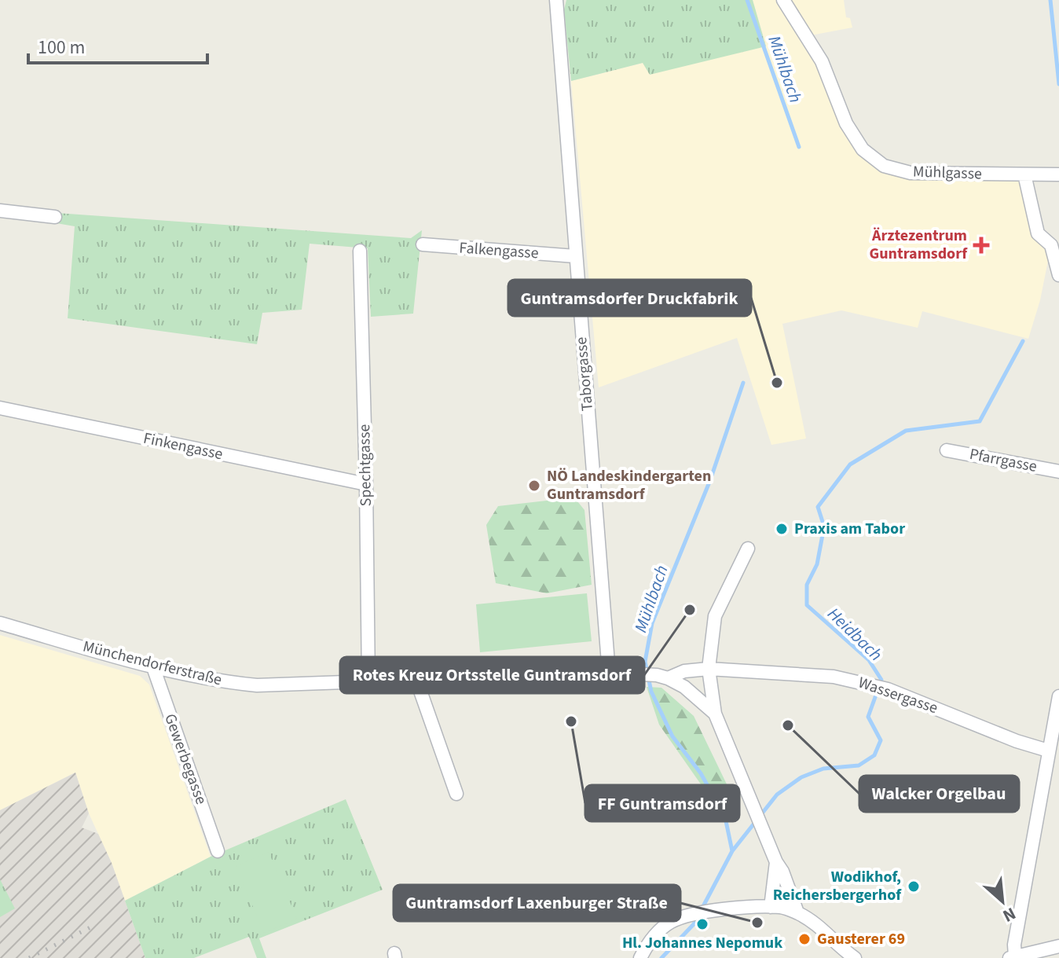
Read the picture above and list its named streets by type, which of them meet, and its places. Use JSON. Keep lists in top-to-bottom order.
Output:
{
  "streets": {
    "street": [
      "Mühlgasse",
      "Falkengasse",
      "Taborgasse",
      "Finkengasse",
      "Pfarrgasse",
      "Spechtgasse",
      "Münchendorferstraße",
      "Wassergasse",
      "Gewerbegasse"
    ]
  },
  "crossings": [
    ["Falkengasse", "Taborgasse"],
    ["Taborgasse", "Münchendorferstraße"],
    ["Finkengasse", "Spechtgasse"],
    ["Spechtgasse", "Münchendorferstraße"],
    ["Münchendorferstraße", "Wassergasse"],
    ["Münchendorferstraße", "Gewerbegasse"]
  ],
  "water": ["Mühlbach", "Heidbach"],
  "places": {
    "health": ["Ärztezentrum Guntramsdorf"],
    "other": [
      "Guntramsdorfer Druckfabrik",
      "NÖ Landeskindergarten Guntramsdorf",
      "Praxis am Tabor",
      "Rotes Kreuz Ortsstelle Guntramsdorf",
      "FF Guntramsdorf",
      "Walcker Orgelbau",
      "Wodikhof, Reichersbergerhof",
      "Guntramsdorf Laxenburger Straße",
      "Hl. Johannes Nepomuk",
      "Gausterer 69"
    ]
  },
  "scale_bar": "100 m",
  "north": "bottom right"
}
